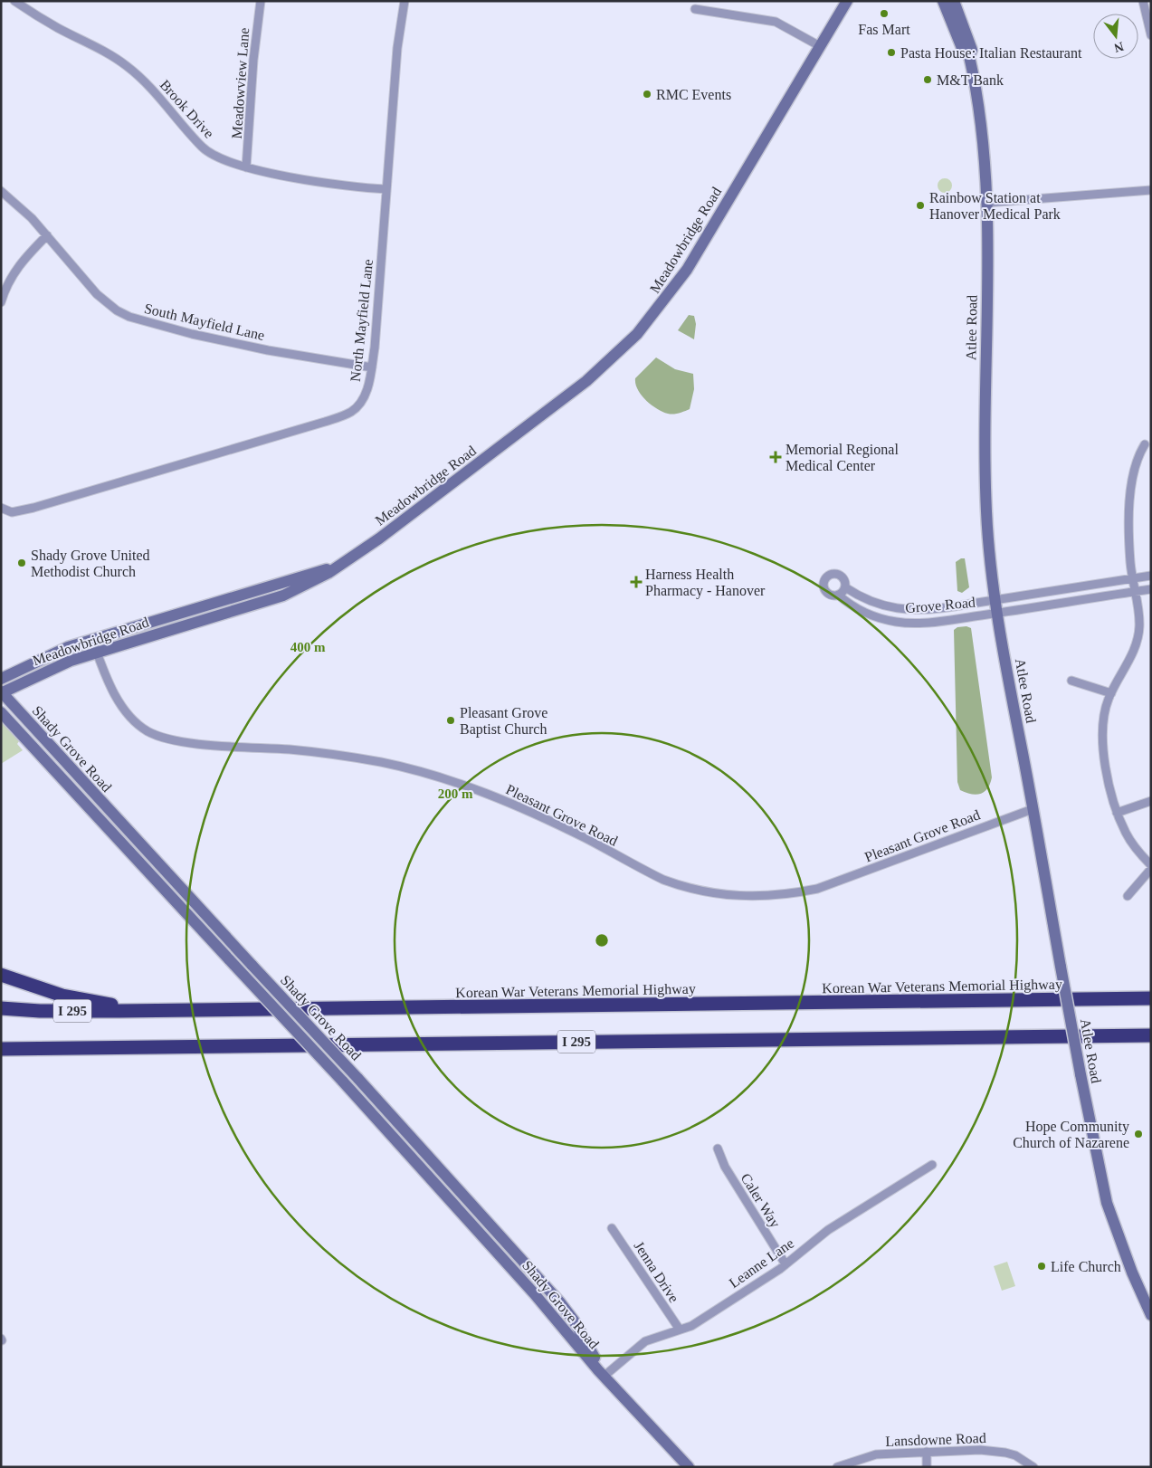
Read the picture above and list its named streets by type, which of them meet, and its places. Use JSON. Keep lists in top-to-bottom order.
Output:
{
  "streets": {
    "highway": ["Korean War Veterans Memorial Highway", "I 295"],
    "main road": ["Meadowbridge Road", "Atlee Road", "Shady Grove Road"],
    "street": [
      "Meadowview Lane",
      "Brook Drive",
      "North Mayfield Lane",
      "South Mayfield Lane",
      "Grove Road",
      "Pleasant Grove Road",
      "Caler Way",
      "Leanne Lane",
      "Jenna Drive",
      "Lansdowne Road"
    ]
  },
  "crossings": [
    ["Meadowview Lane", "Brook Drive"],
    ["Brook Drive", "North Mayfield Lane"],
    ["Meadowbridge Road", "Shady Grove Road"],
    ["Meadowbridge Road", "Pleasant Grove Road"],
    ["North Mayfield Lane", "South Mayfield Lane"],
    ["Atlee Road", "Grove Road"],
    ["Atlee Road", "Pleasant Grove Road"],
    ["Shady Grove Road", "Leanne Lane"],
    ["Caler Way", "Leanne Lane"],
    ["Leanne Lane", "Jenna Drive"]
  ],
  "places": {
    "other": [
      "Fas Mart",
      "Pasta House: Italian Restaurant",
      "M&T Bank",
      "RMC Events",
      "Rainbow Station at Hanover Medical Park",
      "Shady Grove United Methodist Church",
      "Pleasant Grove Baptist Church",
      "Hope Community Church of Nazarene",
      "Life Church"
    ],
    "health": ["Memorial Regional Medical Center", "Harness Health Pharmacy - Hanover"]
  },
  "north": "bottom",
  "rings": ["400 m", "200 m"]
}
